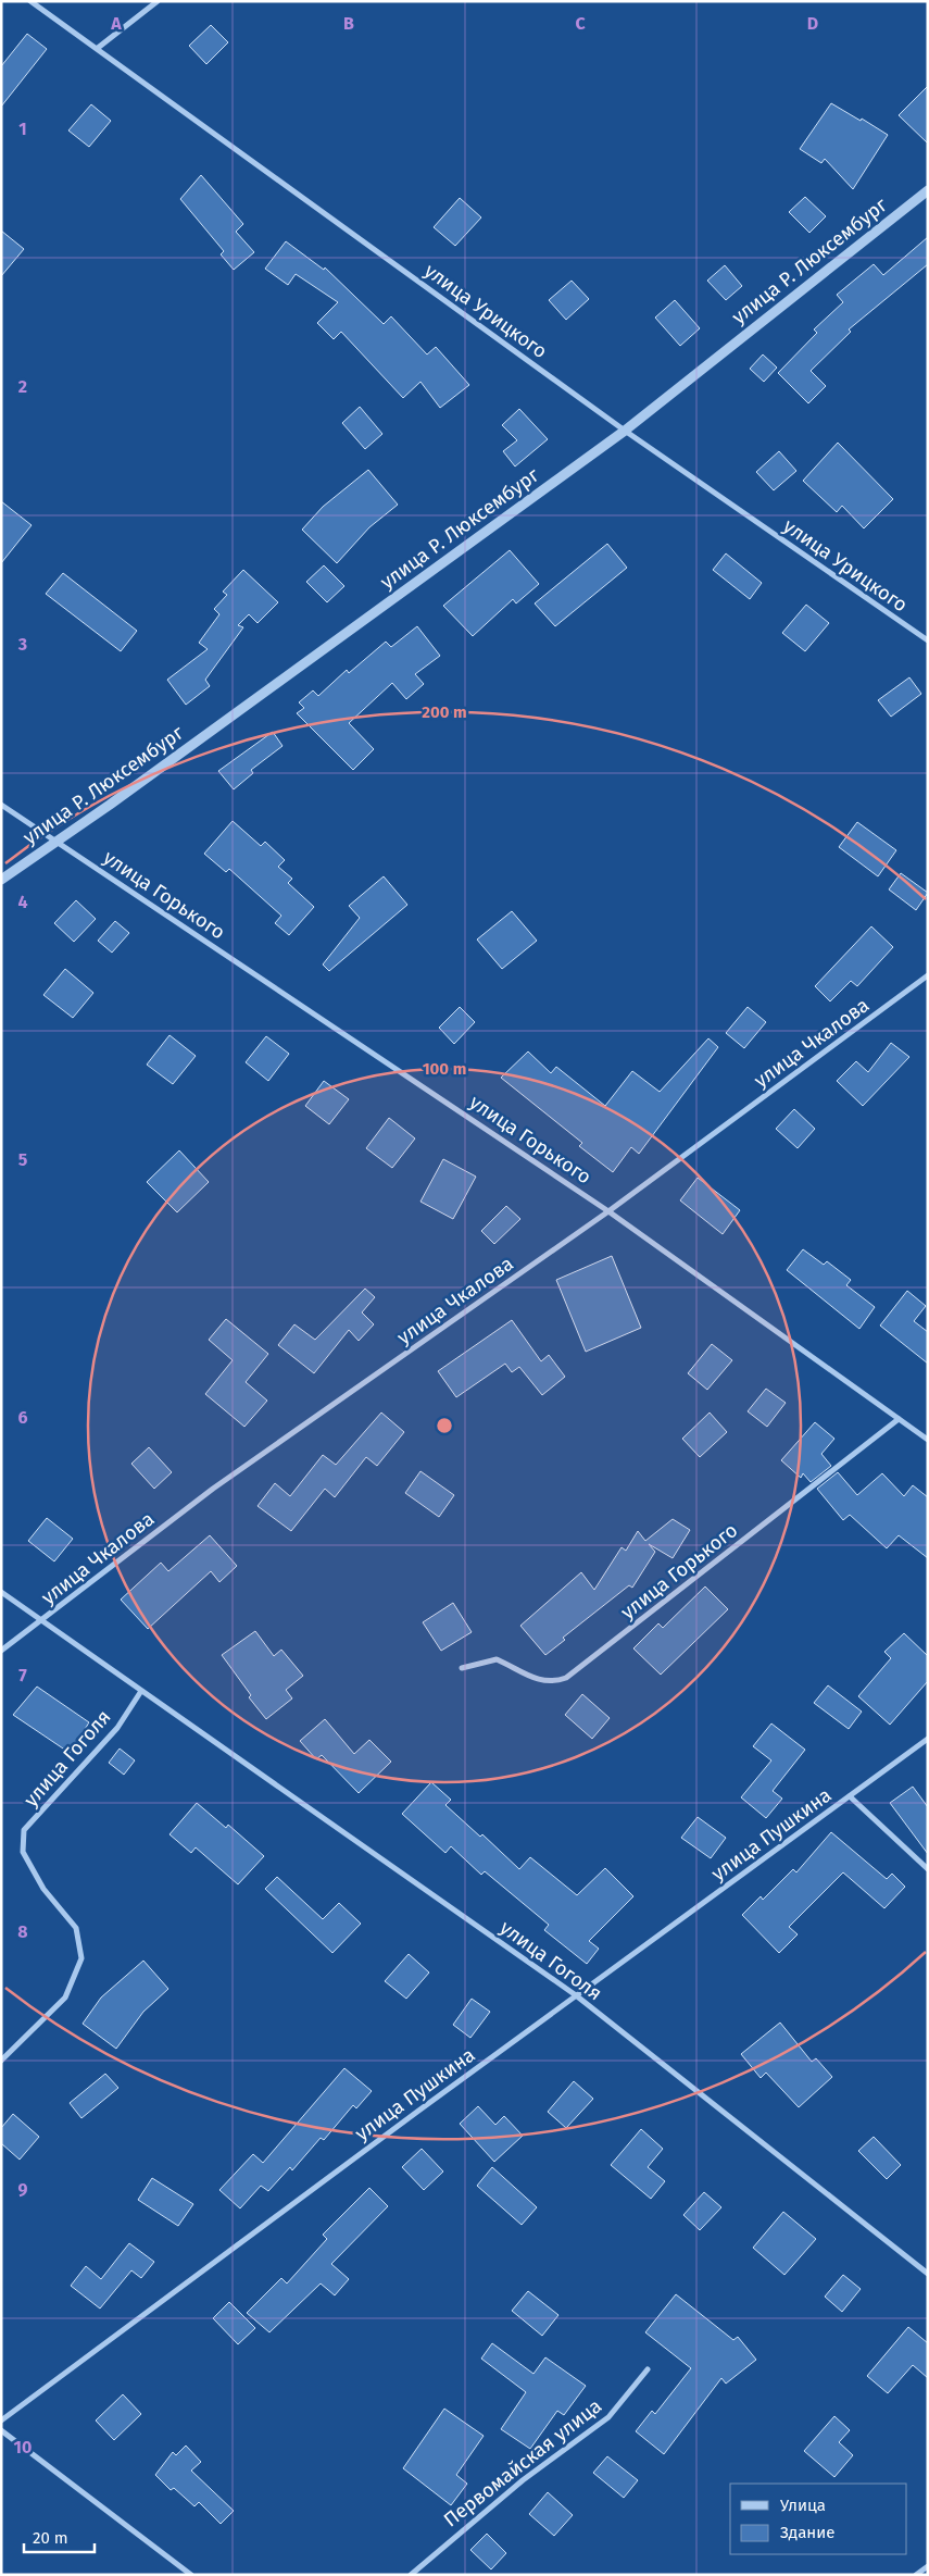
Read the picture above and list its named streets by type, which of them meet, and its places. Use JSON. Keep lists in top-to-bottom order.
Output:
{
  "streets": {
    "street": [
      "улица Р. Люксембург",
      "улица Урицкого",
      "улица Горького",
      "улица Чкалова",
      "улица Гоголя",
      "улица Пушкина",
      "Первомайская улица"
    ]
  },
  "crossings": [
    ["улица Р. Люксембург", "улица Урицкого"],
    ["улица Р. Люксембург", "улица Горького"],
    ["улица Горького", "улица Чкалова"],
    ["улица Чкалова", "улица Гоголя"],
    ["улица Гоголя", "улица Пушкина"]
  ],
  "legend": ["Улица", "Здание"],
  "scale_bar": "20 m",
  "grid": {
    "columns": [
      "A",
      "B",
      "C",
      "D"
    ],
    "rows": [
      "1",
      "2",
      "3",
      "4",
      "5",
      "6",
      "7",
      "8",
      "9",
      "10"
    ]
  },
  "rings": ["200 m", "100 m"]
}
